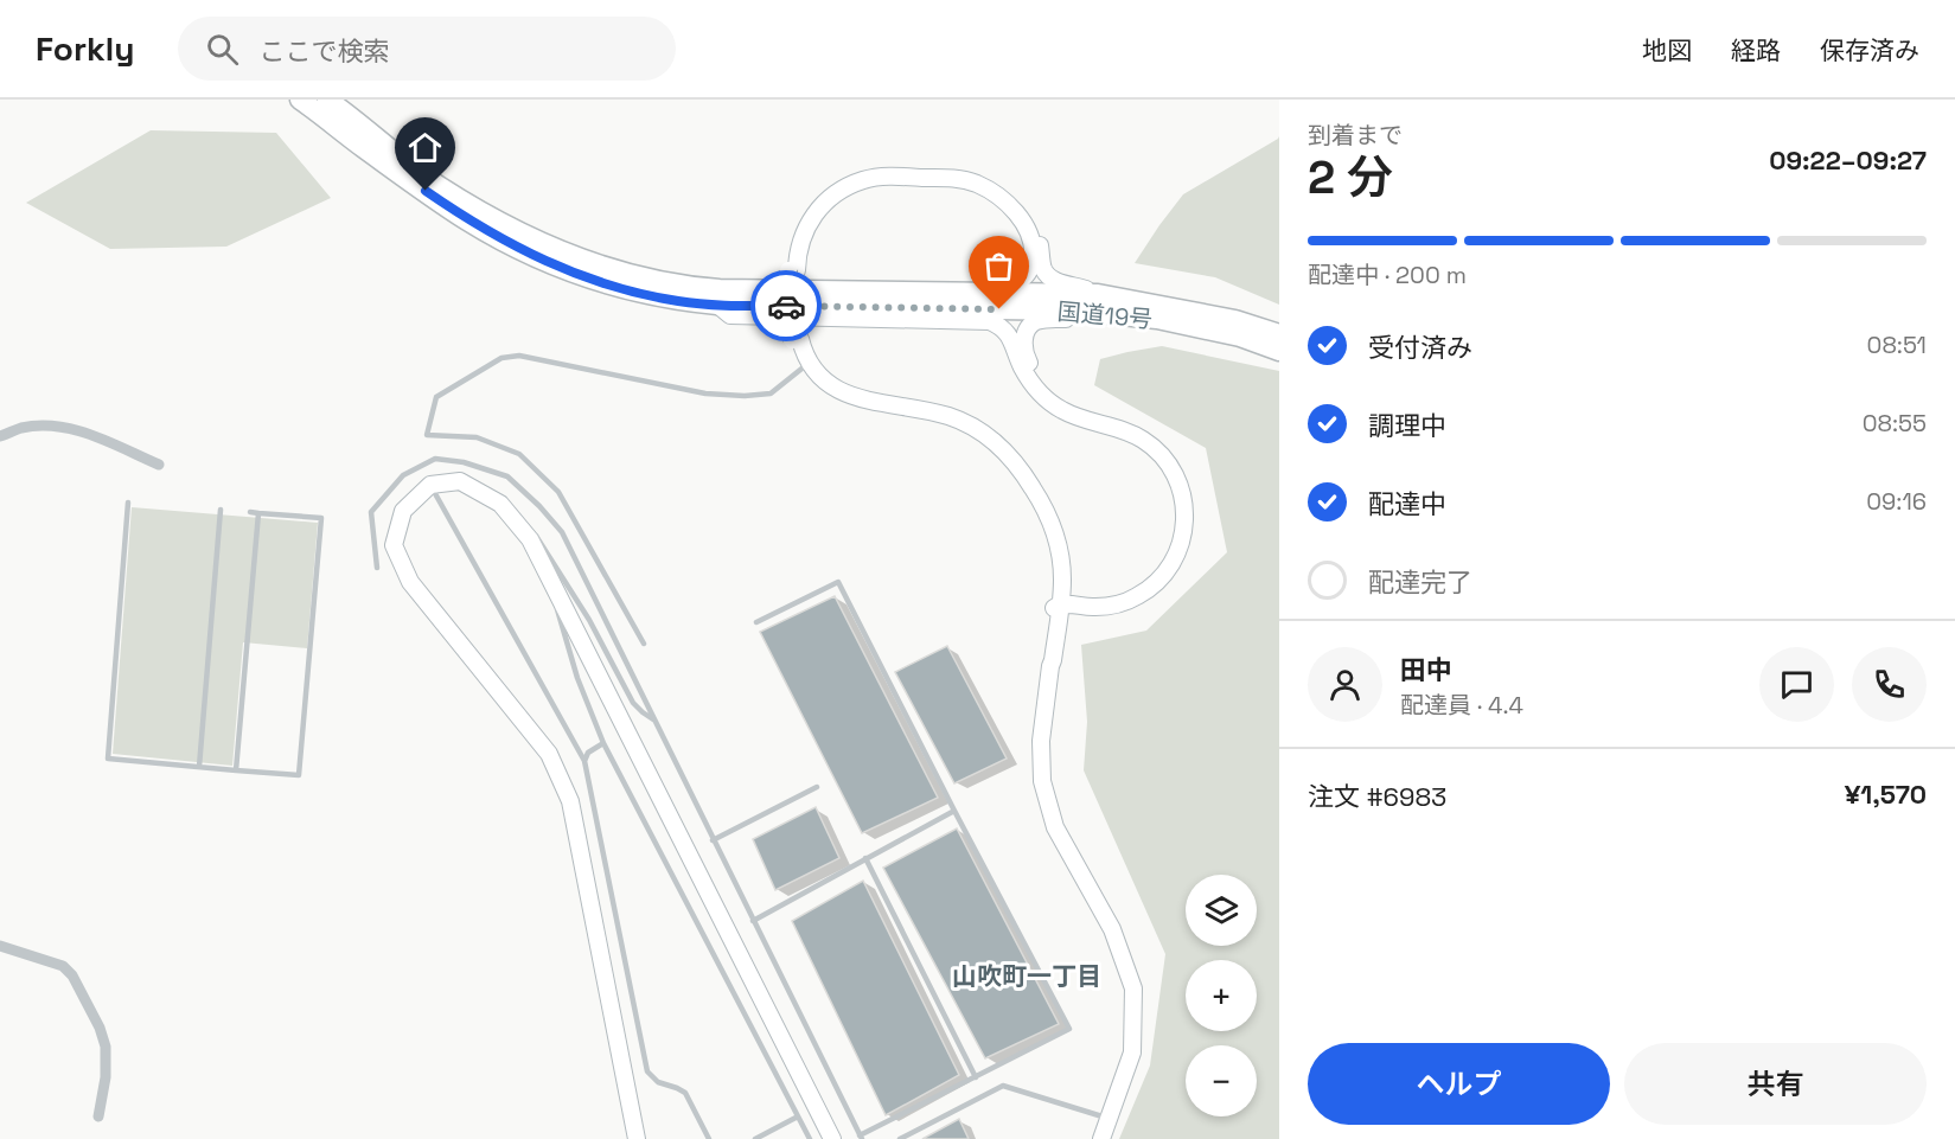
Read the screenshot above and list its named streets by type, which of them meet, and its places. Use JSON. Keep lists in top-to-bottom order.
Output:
{
  "streets": {
    "highway": ["国道19号"]
  },
  "districts": ["山吹町一丁目"],
  "page": {
    "header": "Forkly",
    "search": "ここで検索",
    "nav": ["地図", "経路", "保存済み"],
    "heading": ["2 分", "到着まで", "09:22–09:27"],
    "panel": [
      "田中",
      "配達員 · 4.4",
      "注文 #6983",
      "¥1,570"
    ],
    "bar": "配達中 · 200 m",
    "list": [
      ["受付済み", "08:51"],
      ["調理中", "08:55"],
      ["配達中", "09:16"],
      "配達完了"
    ],
    "map_buttons": ["+", "−"],
    "buttons": ["ヘルプ", "共有"]
  }
}
